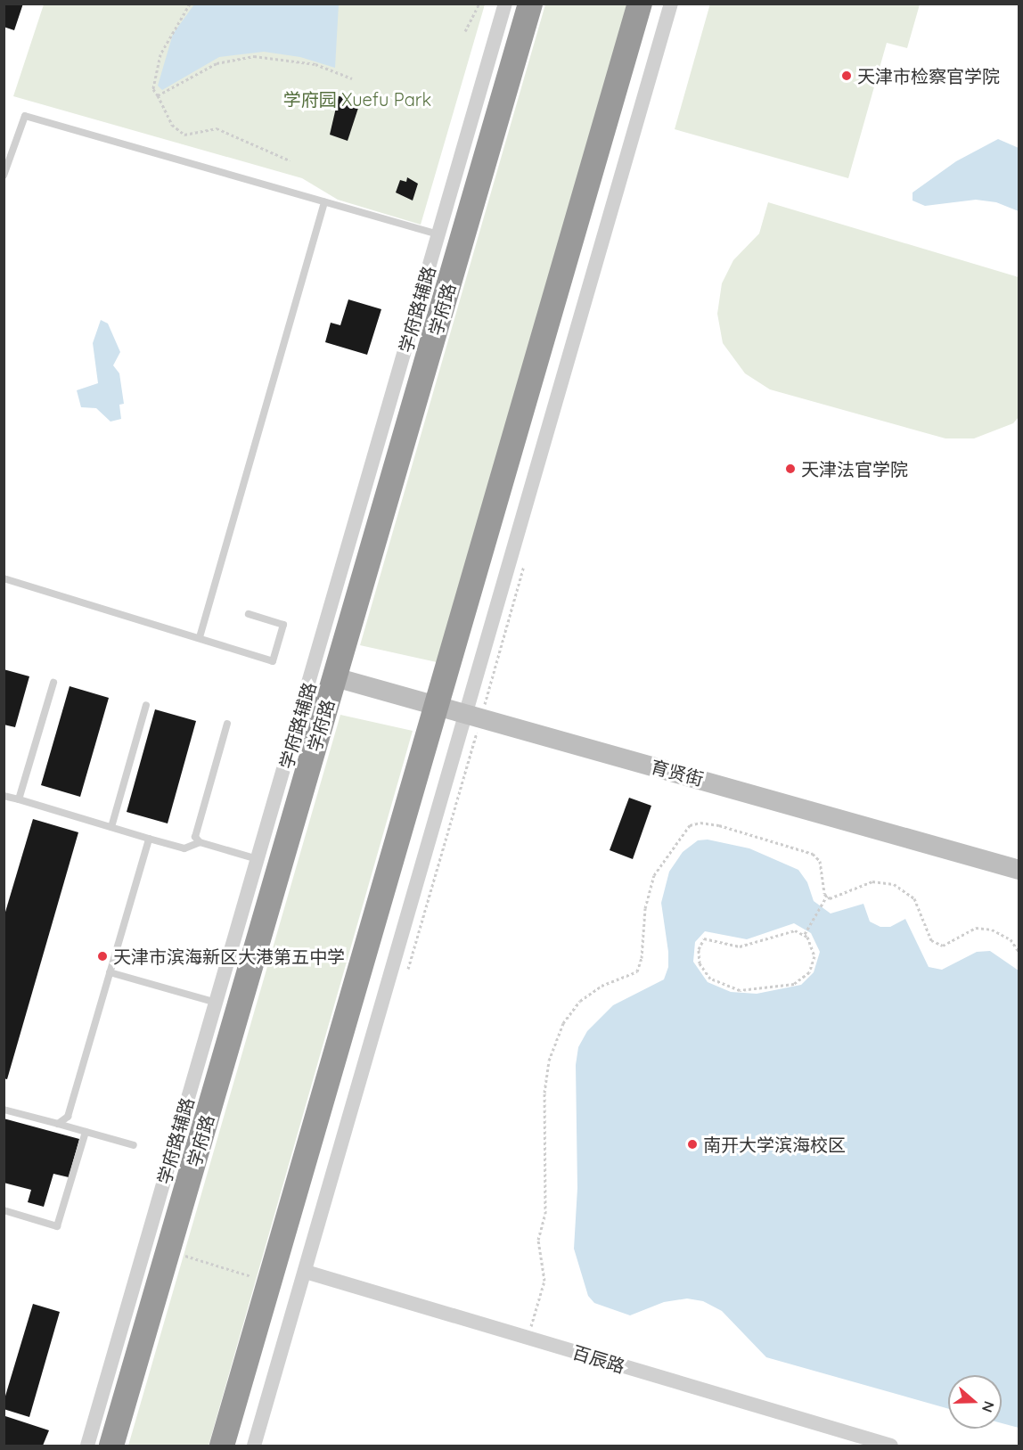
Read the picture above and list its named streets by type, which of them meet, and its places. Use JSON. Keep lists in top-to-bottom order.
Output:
{
  "streets": {
    "highway": ["学府路"],
    "street": ["学府路辅路", "育贤街", "百辰路"]
  },
  "crossings": [
    ["学府路", "育贤街"]
  ],
  "parks": ["学府园 Xuefu Park"],
  "places": [
    "天津市检察官学院",
    "天津法官学院",
    "天津市滨海新区大港第五中学",
    "南开大学滨海校区"
  ],
  "north": "right"
}
